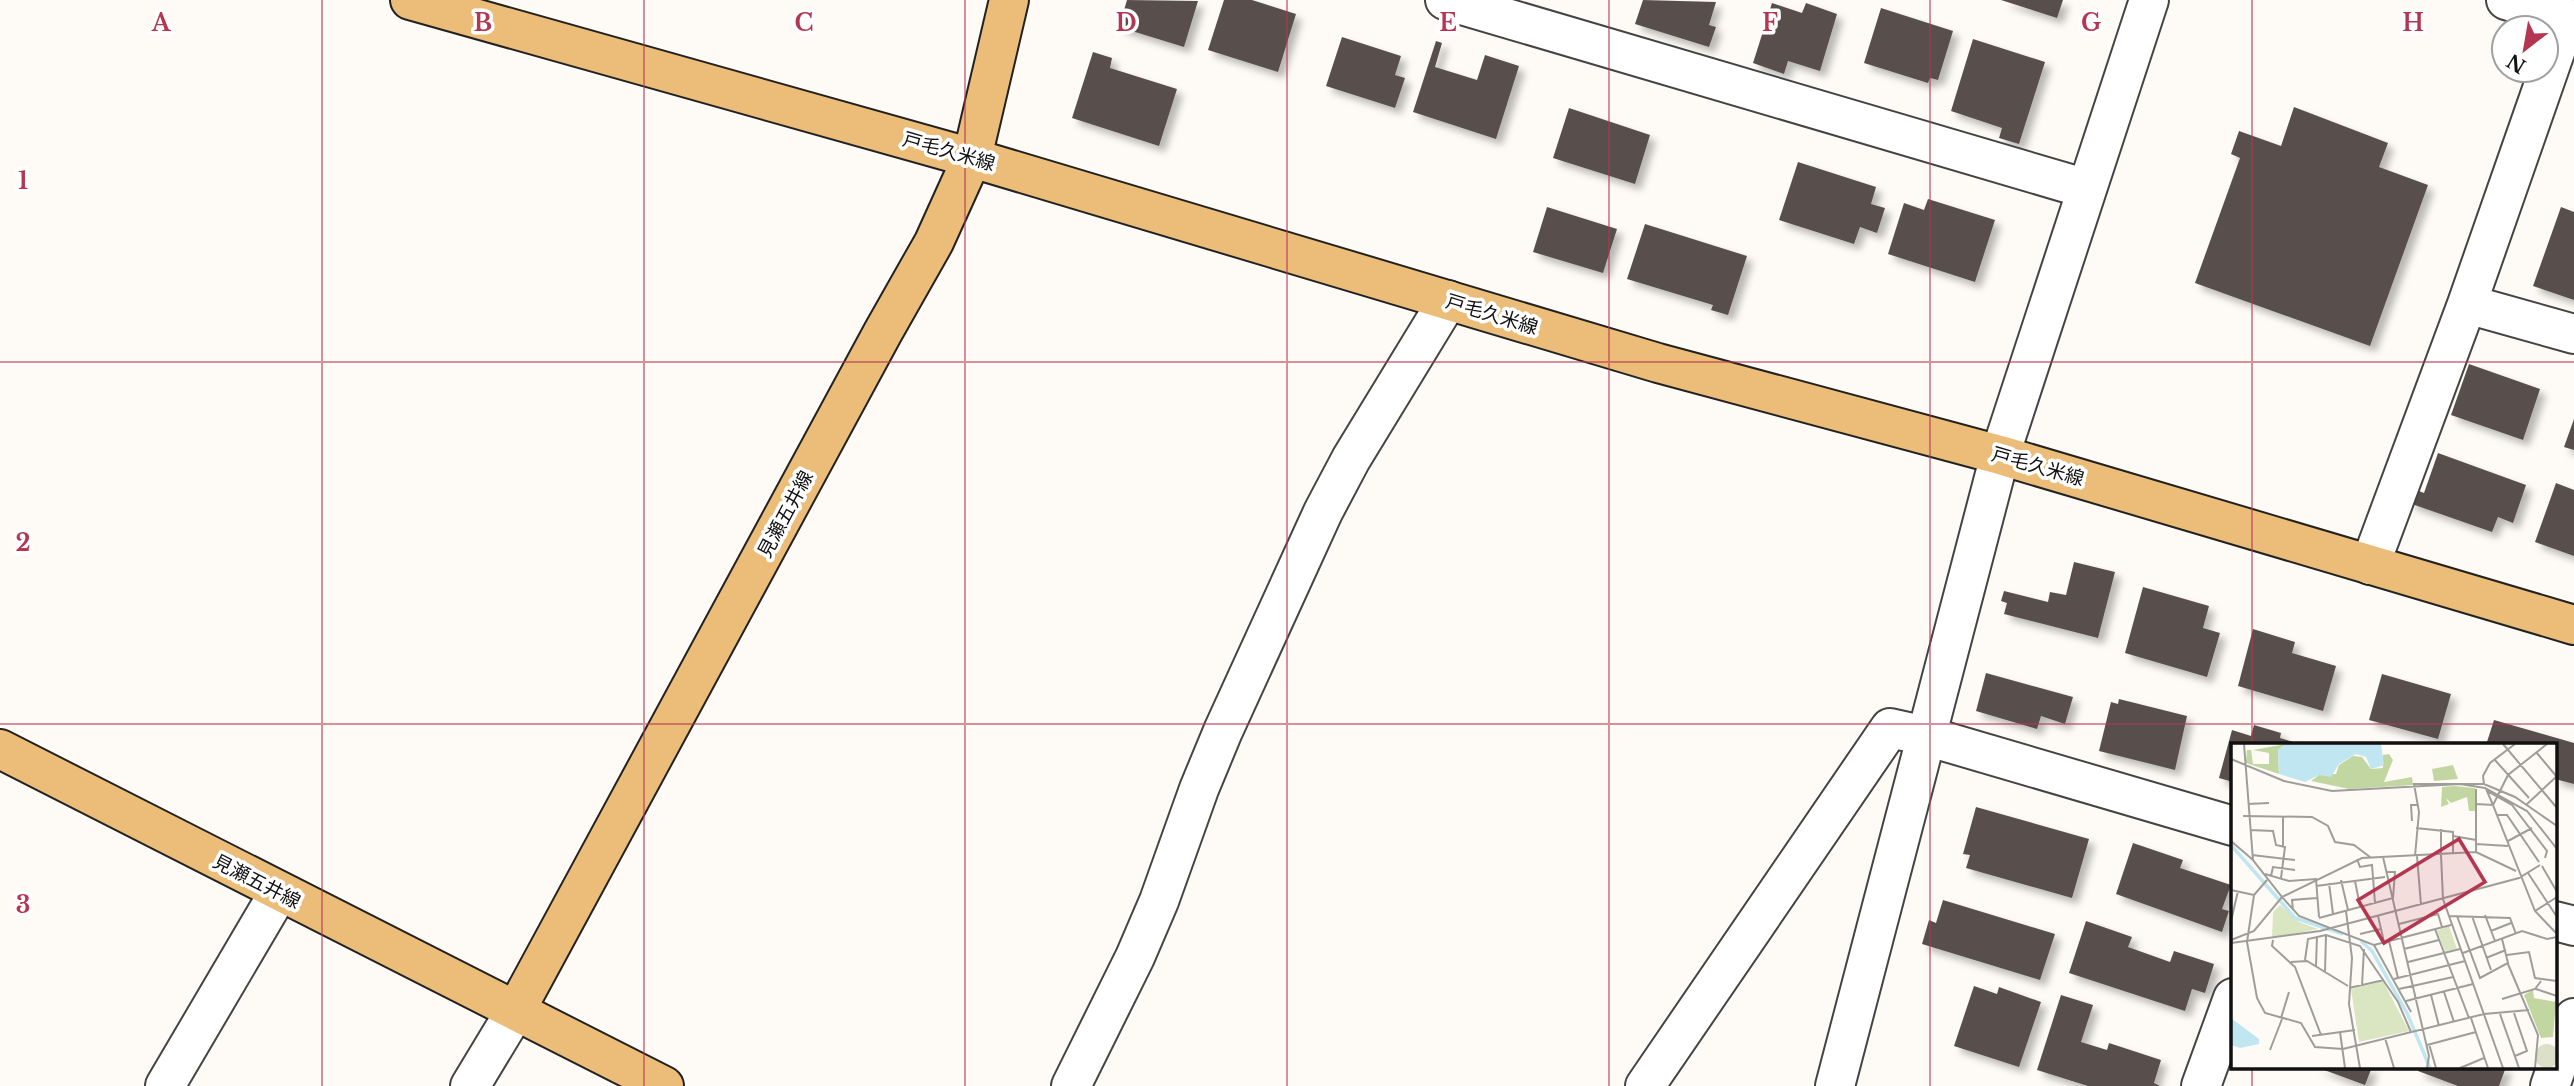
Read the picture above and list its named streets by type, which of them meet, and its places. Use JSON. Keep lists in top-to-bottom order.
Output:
{
  "streets": {
    "main road": ["戸毛久米線", "見瀬五井線"]
  },
  "crossings": [
    ["戸毛久米線", "見瀬五井線"]
  ],
  "north": "bottom left",
  "grid": {
    "columns": [
      "A",
      "B",
      "C",
      "D",
      "E",
      "F",
      "G",
      "H"
    ],
    "rows": ["1", "2", "3"]
  }
}
